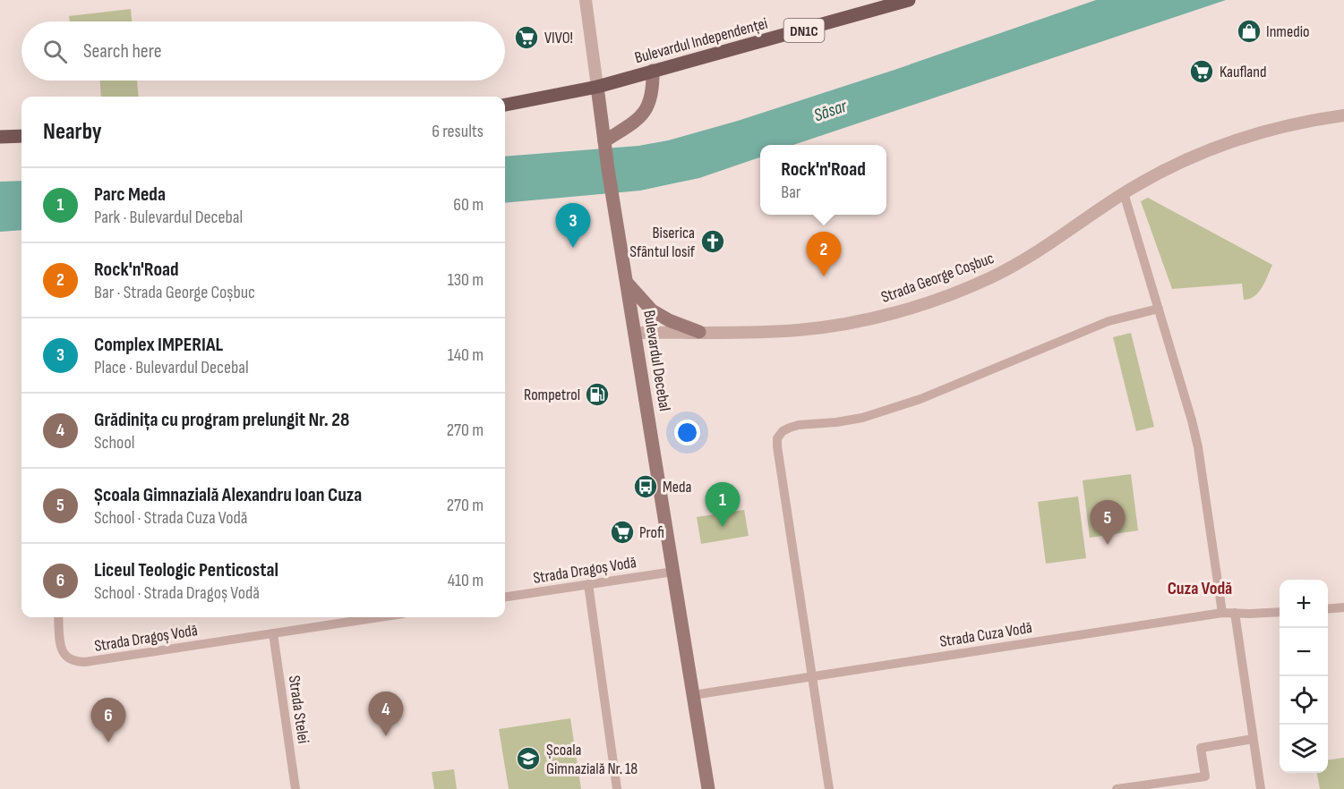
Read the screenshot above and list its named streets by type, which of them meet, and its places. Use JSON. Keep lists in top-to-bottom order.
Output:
{
  "streets": {
    "main road": ["DN1C", "Bulevardul Independenței", "Bulevardul Decebal"],
    "street": [
      "Strada George Coșbuc",
      "Strada Dragoș Vodă",
      "Strada Cuza Vodă",
      "Strada Stelei"
    ]
  },
  "crossings": [
    ["Bulevardul Independenței", "Bulevardul Decebal"],
    ["Strada George Coșbuc", "Bulevardul Decebal"],
    ["Bulevardul Decebal", "Strada Dragoș Vodă"],
    ["Bulevardul Decebal", "Strada Cuza Vodă"],
    ["Strada Dragoș Vodă", "Strada Stelei"]
  ],
  "districts": ["Cuza Vodă"],
  "water": ["Săsar"],
  "places": {
    "shop": ["Inmedio"],
    "supermarket": ["VIVO!", "Kaufland", "Profi"],
    "church": ["Biserica Sfântul Iosif"],
    "fuel station": ["Rompetrol"],
    "bus stop": ["Meda"],
    "school or university": ["Școala Gimnazială Nr. 18"]
  },
  "page": {
    "search": "Search here",
    "heading": ["Nearby", "6 results"],
    "popup": ["Rock'n'Road", "Bar"],
    "list": [
      {
        "mark": "1",
        "name": "Parc Meda",
        "note": "Park · Bulevardul Decebal",
        "value": "60 m"
      },
      {
        "mark": "2",
        "name": "Rock'n'Road",
        "note": "Bar · Strada George Coșbuc",
        "value": "130 m"
      },
      {
        "mark": "3",
        "name": "Complex IMPERIAL",
        "note": "Place · Bulevardul Decebal",
        "value": "140 m"
      },
      {
        "mark": "4",
        "name": "Grădinița cu program prelungit Nr. 28",
        "note": "School",
        "value": "270 m"
      },
      {
        "mark": "5",
        "name": "Școala Gimnazială Alexandru Ioan Cuza",
        "note": "School · Strada Cuza Vodă",
        "value": "270 m"
      },
      {
        "mark": "6",
        "name": "Liceul Teologic Penticostal",
        "note": "School · Strada Dragoș Vodă",
        "value": "410 m"
      }
    ],
    "pins": [
      "3",
      "2",
      "1",
      "5",
      "4",
      "6"
    ],
    "map_buttons": ["+", "−"]
  }
}
